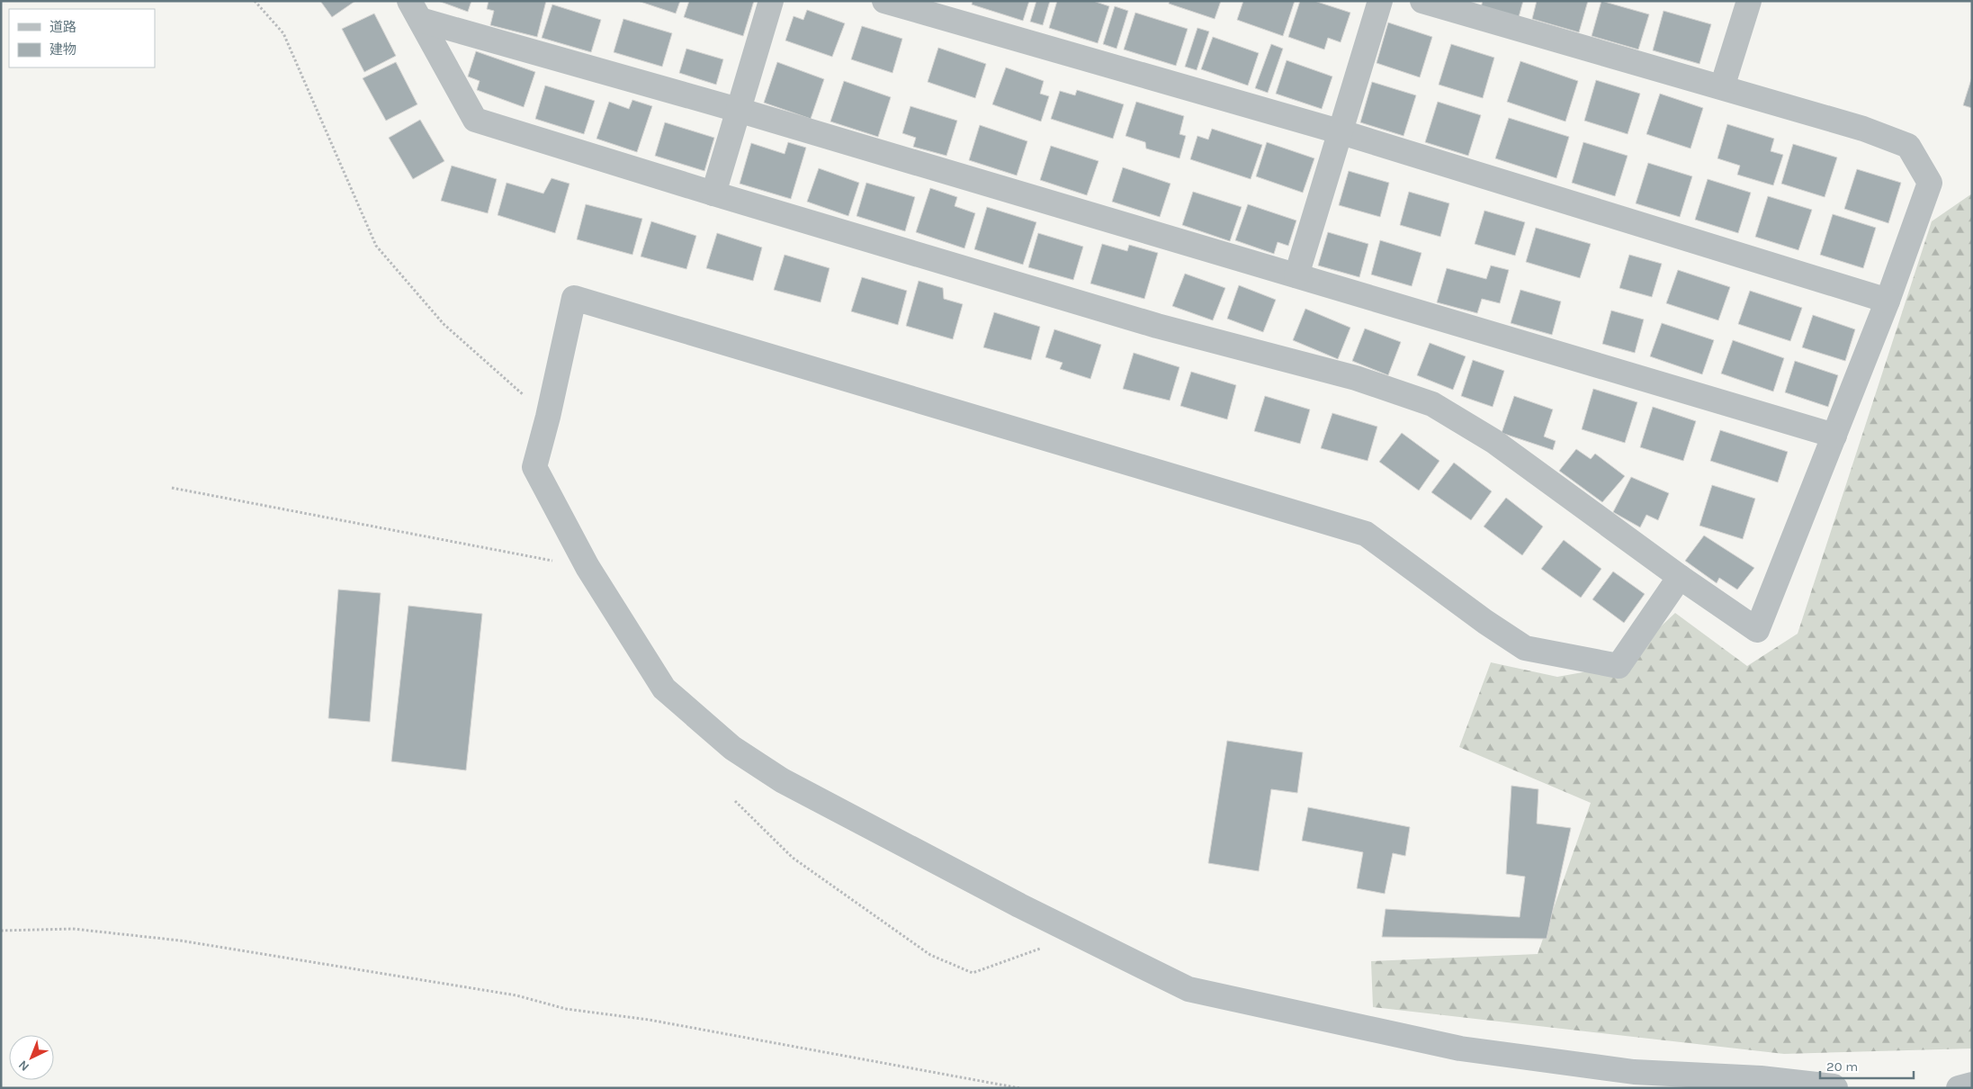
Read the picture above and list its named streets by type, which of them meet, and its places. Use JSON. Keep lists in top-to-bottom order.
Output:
{
  "legend": ["道路", "建物"],
  "scale_bar": "20 m",
  "north": "bottom left"
}
